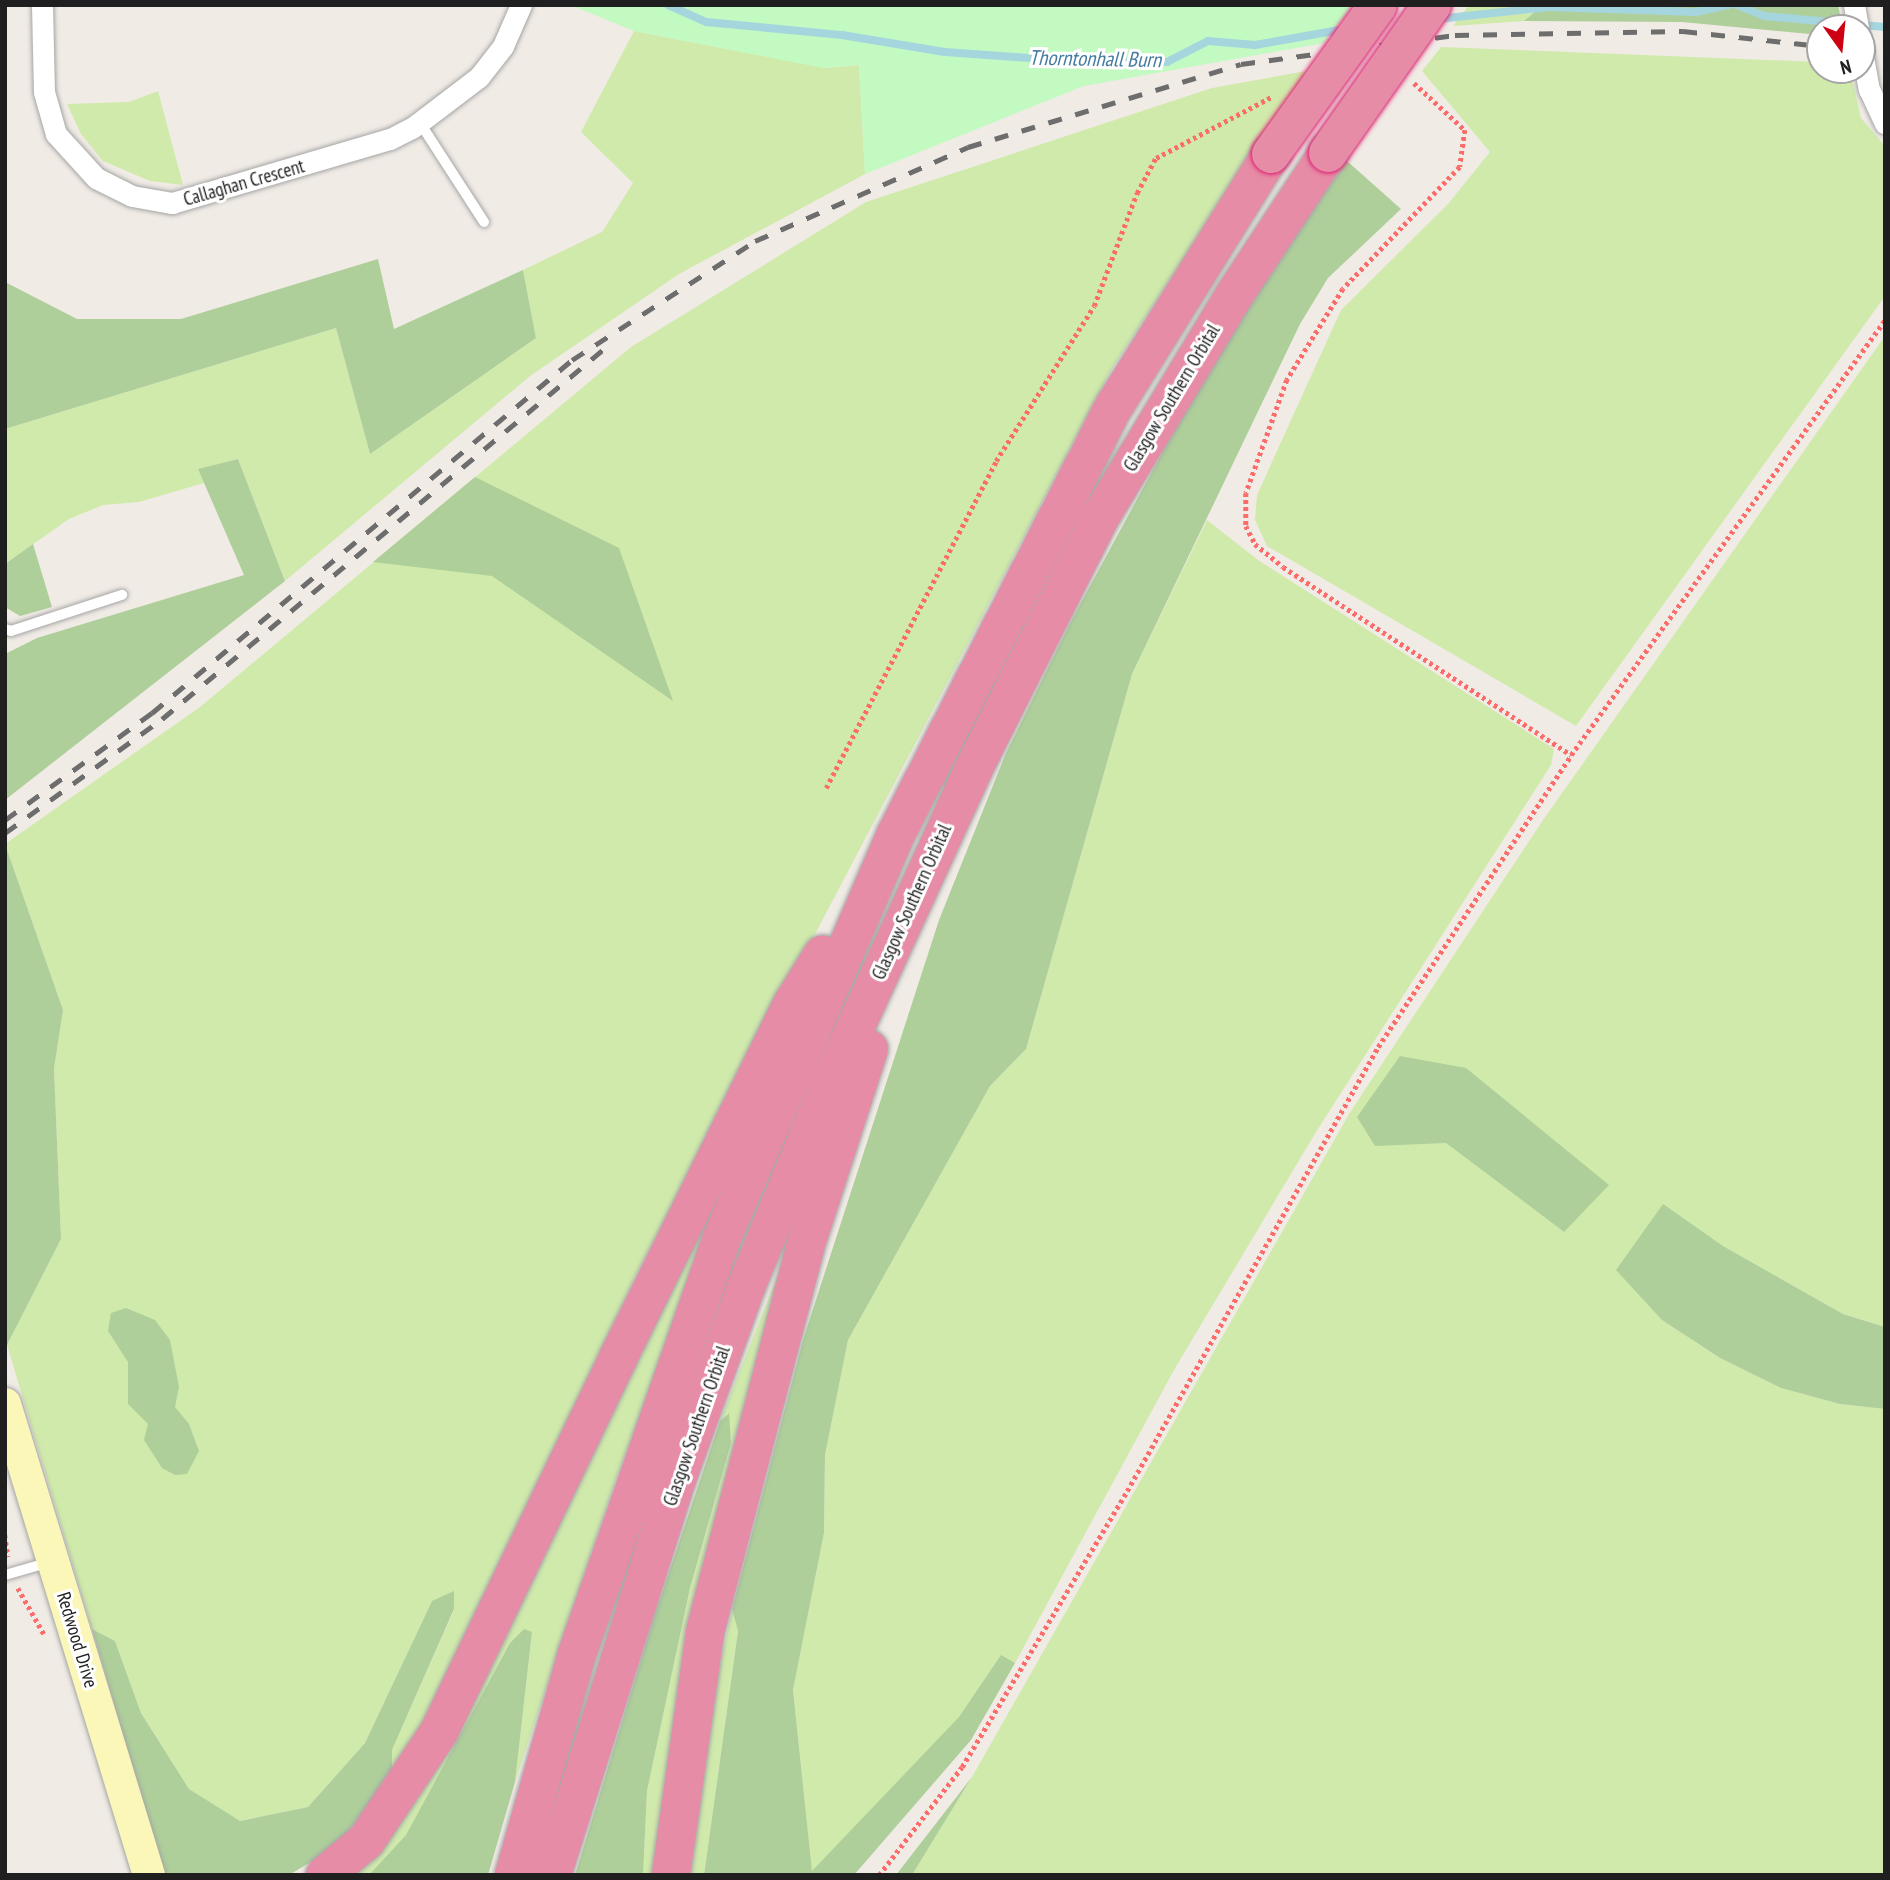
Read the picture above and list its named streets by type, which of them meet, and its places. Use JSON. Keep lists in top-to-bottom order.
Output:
{
  "streets": {
    "highway": ["Glasgow Southern Orbital"],
    "street": ["Callaghan Crescent", "Redwood Drive"]
  },
  "water": ["Thorntonhall Burn"],
  "north": "bottom"
}
